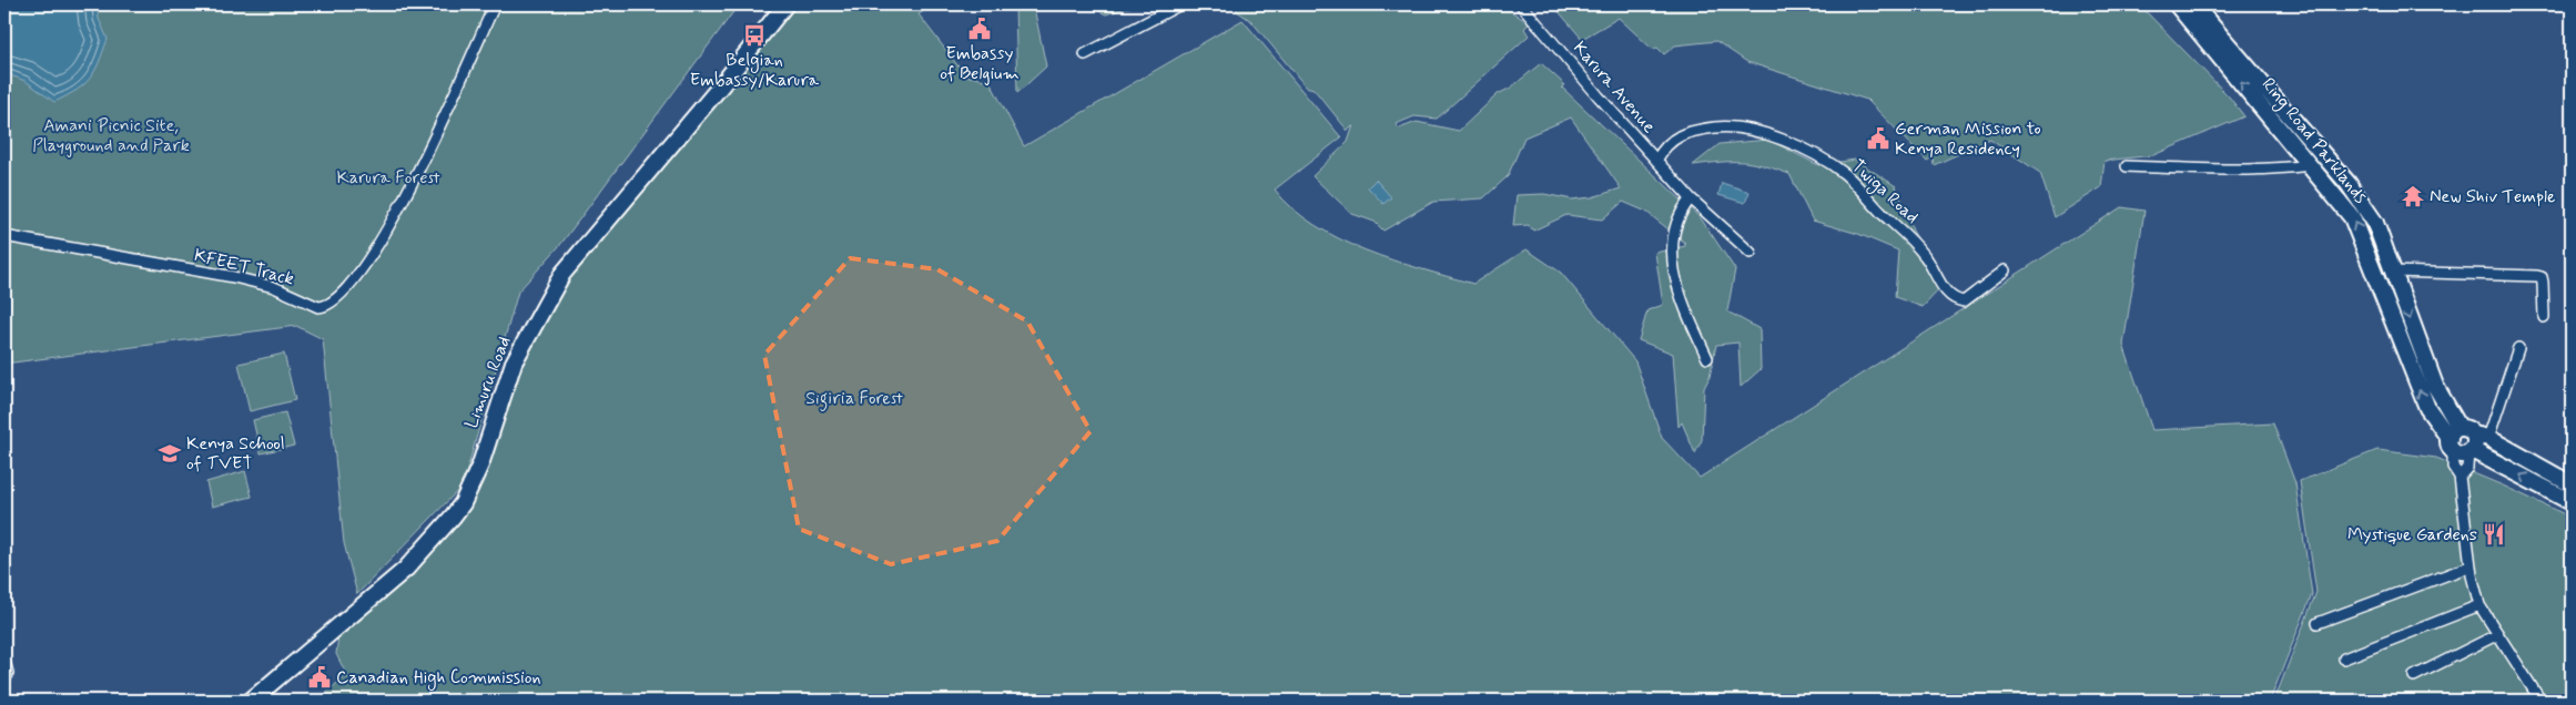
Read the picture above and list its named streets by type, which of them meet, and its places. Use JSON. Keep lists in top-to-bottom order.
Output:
{
  "streets": {
    "street": [
      "Karura Avenue",
      "Ring Road Parklands",
      "Twiga Road",
      "KFEET Track",
      "Limuru Road"
    ]
  },
  "crossings": [
    ["Karura Avenue", "Twiga Road"]
  ],
  "parks": ["Amani Picnic Site, Playground and Park", "Karura Forest", "Sigiria Forest"],
  "places": {
    "public building": ["Embassy of Belgium", "German Mission to Kenya Residency", "Canadian High Commission"],
    "bus stop": ["Belgian Embassy/Karura"],
    "temple": ["New Shiv Temple"],
    "school or university": ["Kenya School of TVET"],
    "restaurant": ["Mystique Gardens"]
  }
}
